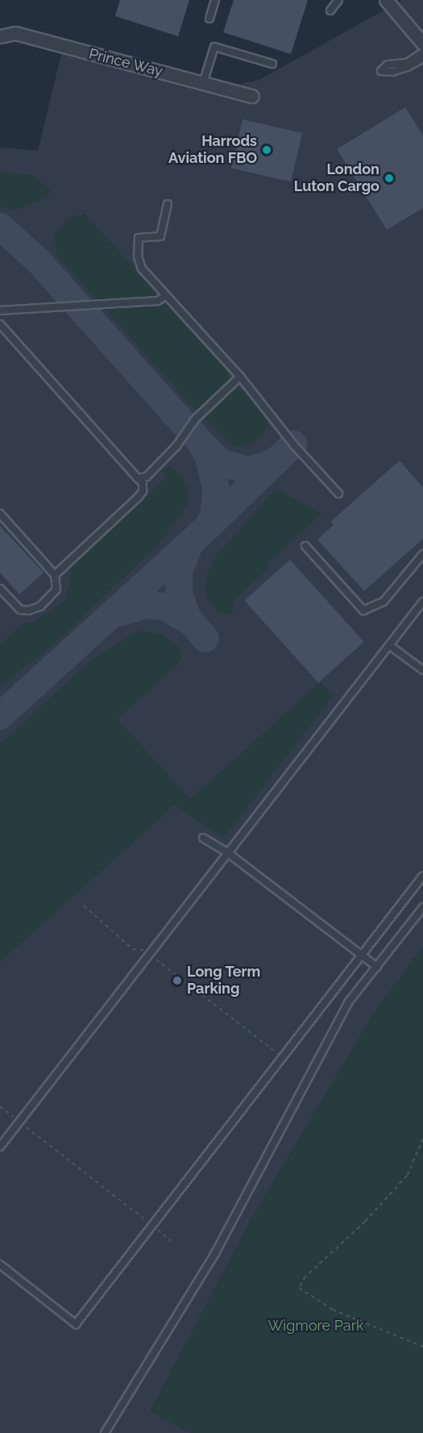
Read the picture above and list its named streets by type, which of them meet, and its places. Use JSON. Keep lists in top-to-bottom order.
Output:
{
  "streets": {
    "street": ["Prince Way"]
  },
  "parks": ["Wigmore Park"],
  "places": ["Harrods Aviation FBO", "London Luton Cargo", "Long Term Parking"]
}
